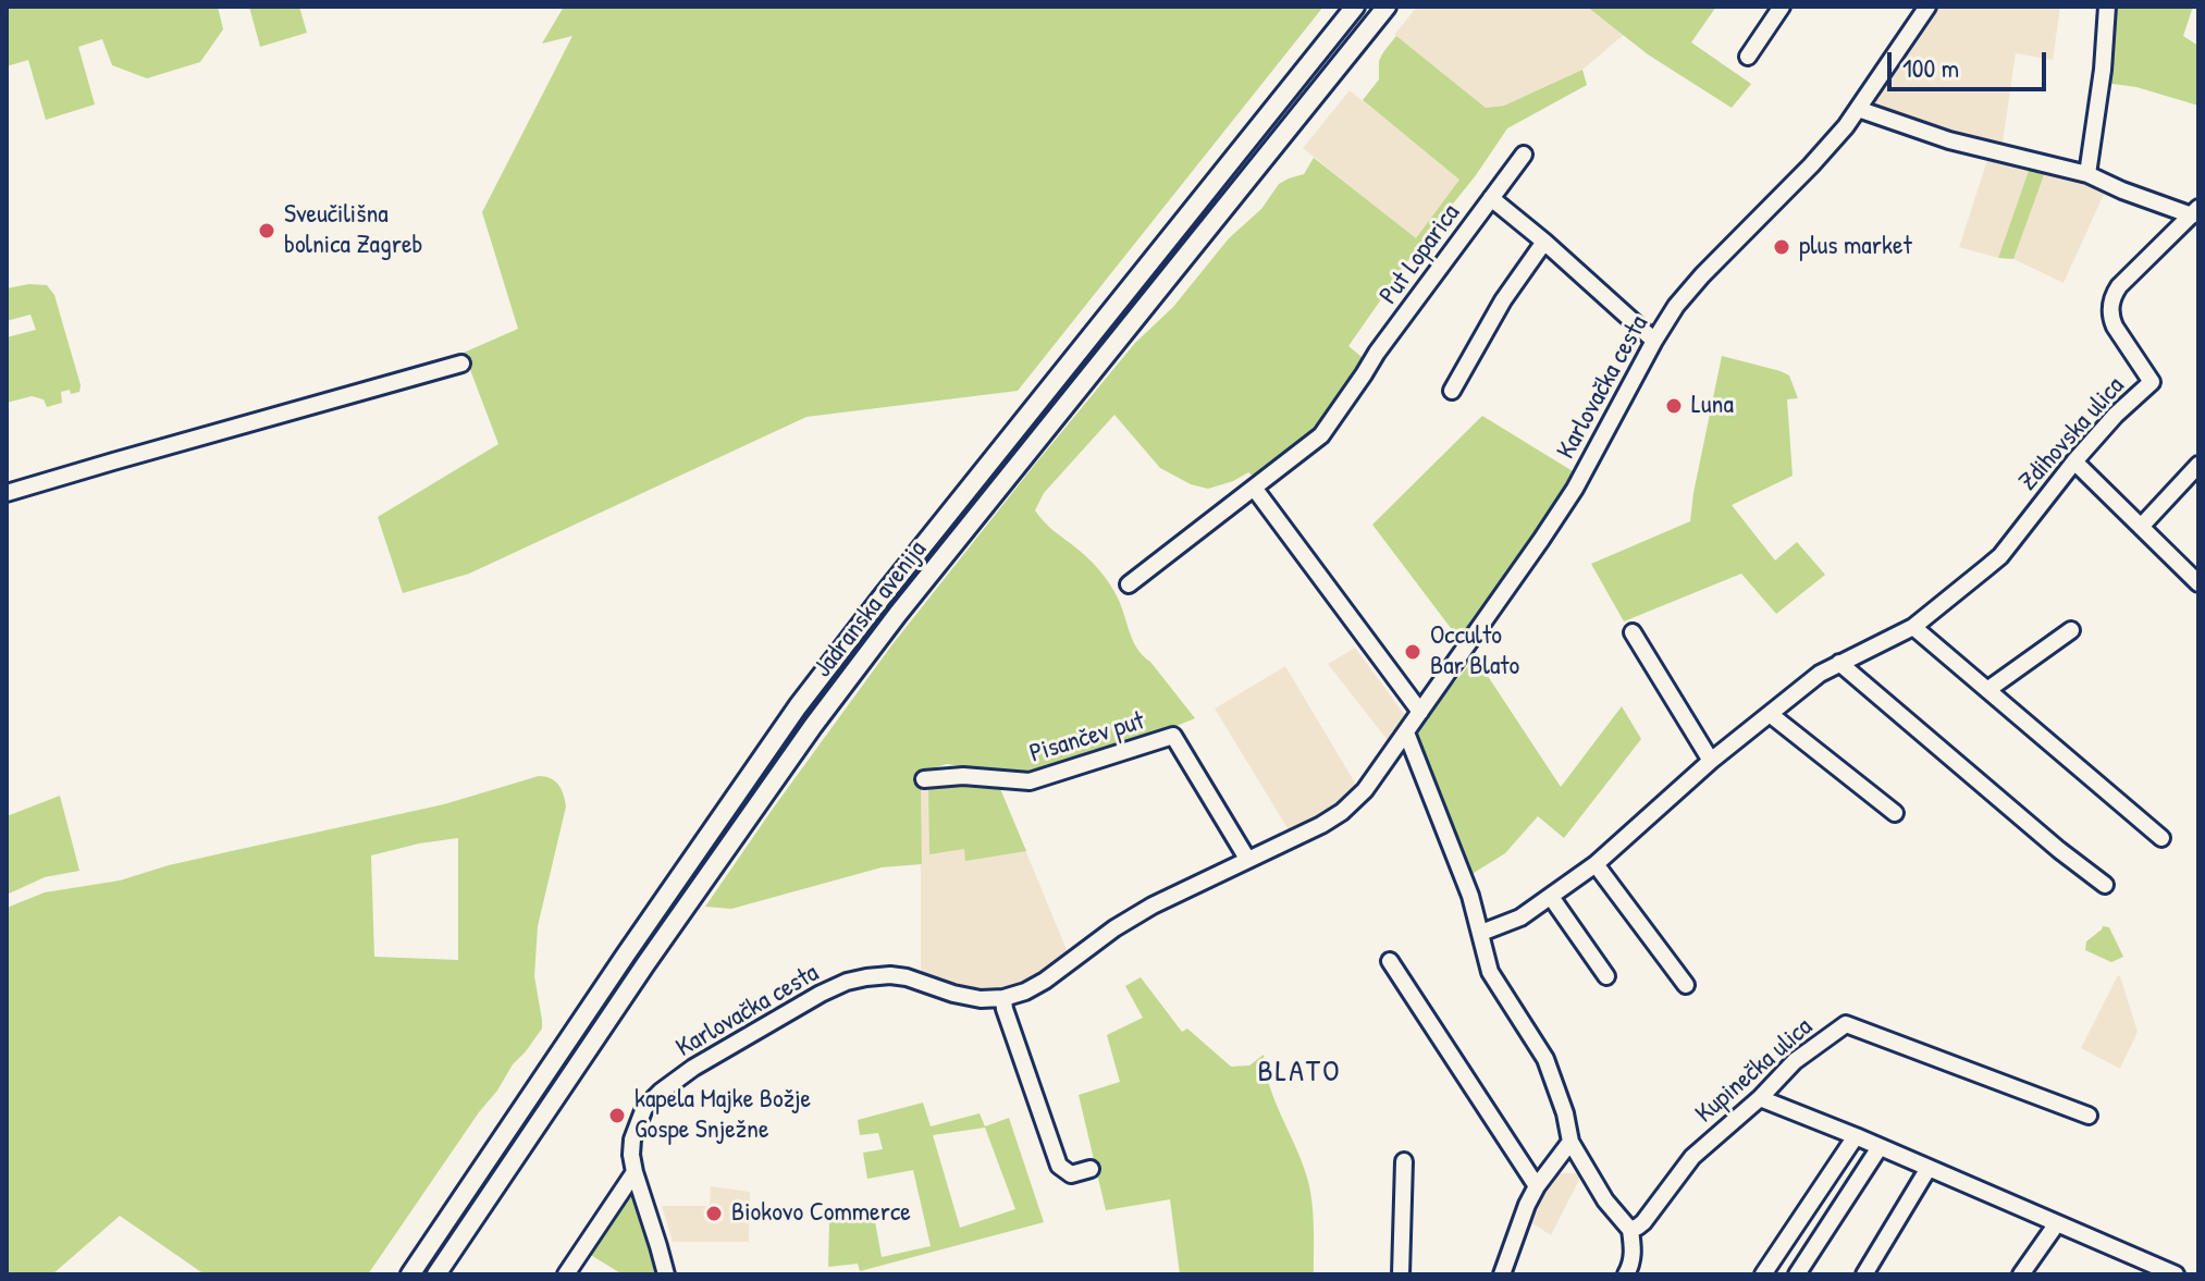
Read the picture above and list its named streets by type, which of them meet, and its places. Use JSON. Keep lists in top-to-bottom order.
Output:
{
  "streets": {
    "main road": ["Jadranska avenija"],
    "street": [
      "Put Loparica",
      "Karlovačka cesta",
      "Zdihovska ulica",
      "Pisančev put",
      "Kupinečka ulica"
    ]
  },
  "crossings": [
    ["Put Loparica", "Karlovačka cesta"],
    ["Karlovačka cesta", "Pisančev put"]
  ],
  "districts": ["BLATO"],
  "places": [
    "Sveučilišna bolnica Zagreb",
    "plus market",
    "Luna",
    "Occulto Bar Blato",
    "kapela Majke Božje Gospe Snježne",
    "Biokovo Commerce"
  ],
  "scale_bar": "100 m"
}
